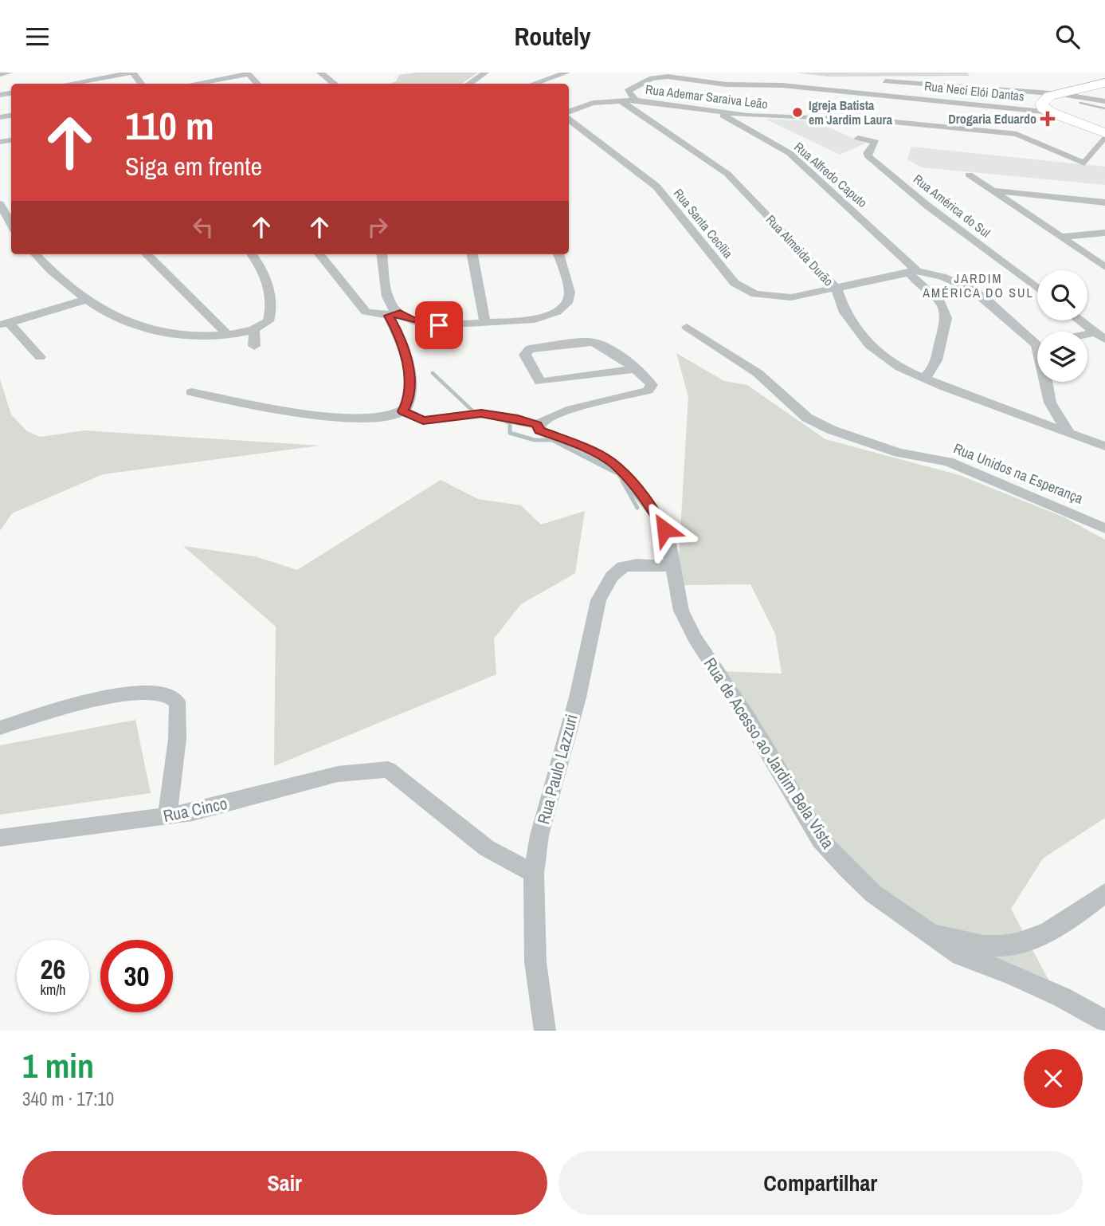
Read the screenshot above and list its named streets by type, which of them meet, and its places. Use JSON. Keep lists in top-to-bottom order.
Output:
{
  "streets": {
    "street": [
      "Rua Neci Elói Dantas",
      "Rua Ademar Saraiva Leão",
      "Rua Alfredo Caputo",
      "Rua América do Sul",
      "Rua Santa Cecília",
      "Rua Almeida Durão",
      "Rua Unidos na Esperança",
      "Rua de Acesso ao Jardim Bela Vista",
      "Rua Paulo Lazzuri",
      "Rua Cinco"
    ]
  },
  "crossings": [
    ["Rua Ademar Saraiva Leão", "Rua Alfredo Caputo"],
    ["Rua Ademar Saraiva Leão", "Rua Almeida Durão"],
    ["Rua Alfredo Caputo", "Rua Santa Cecília"],
    ["Rua Santa Cecília", "Rua Almeida Durão"],
    ["Rua de Acesso ao Jardim Bela Vista", "Rua Paulo Lazzuri"],
    ["Rua Paulo Lazzuri", "Rua Cinco"]
  ],
  "districts": ["JARDIM AMÉRICA DO SUL"],
  "places": {
    "other": ["Igreja Batista em Jardim Laura"],
    "health": ["Drogaria Eduardo"]
  },
  "page": {
    "header": "Routely",
    "turn": ["110 m", "Siga em frente"],
    "speed": "26 km/h",
    "limit": "30",
    "heading": ["1 min", "340 m · 17:10"],
    "buttons": ["Sair", "Compartilhar"]
  }
}
